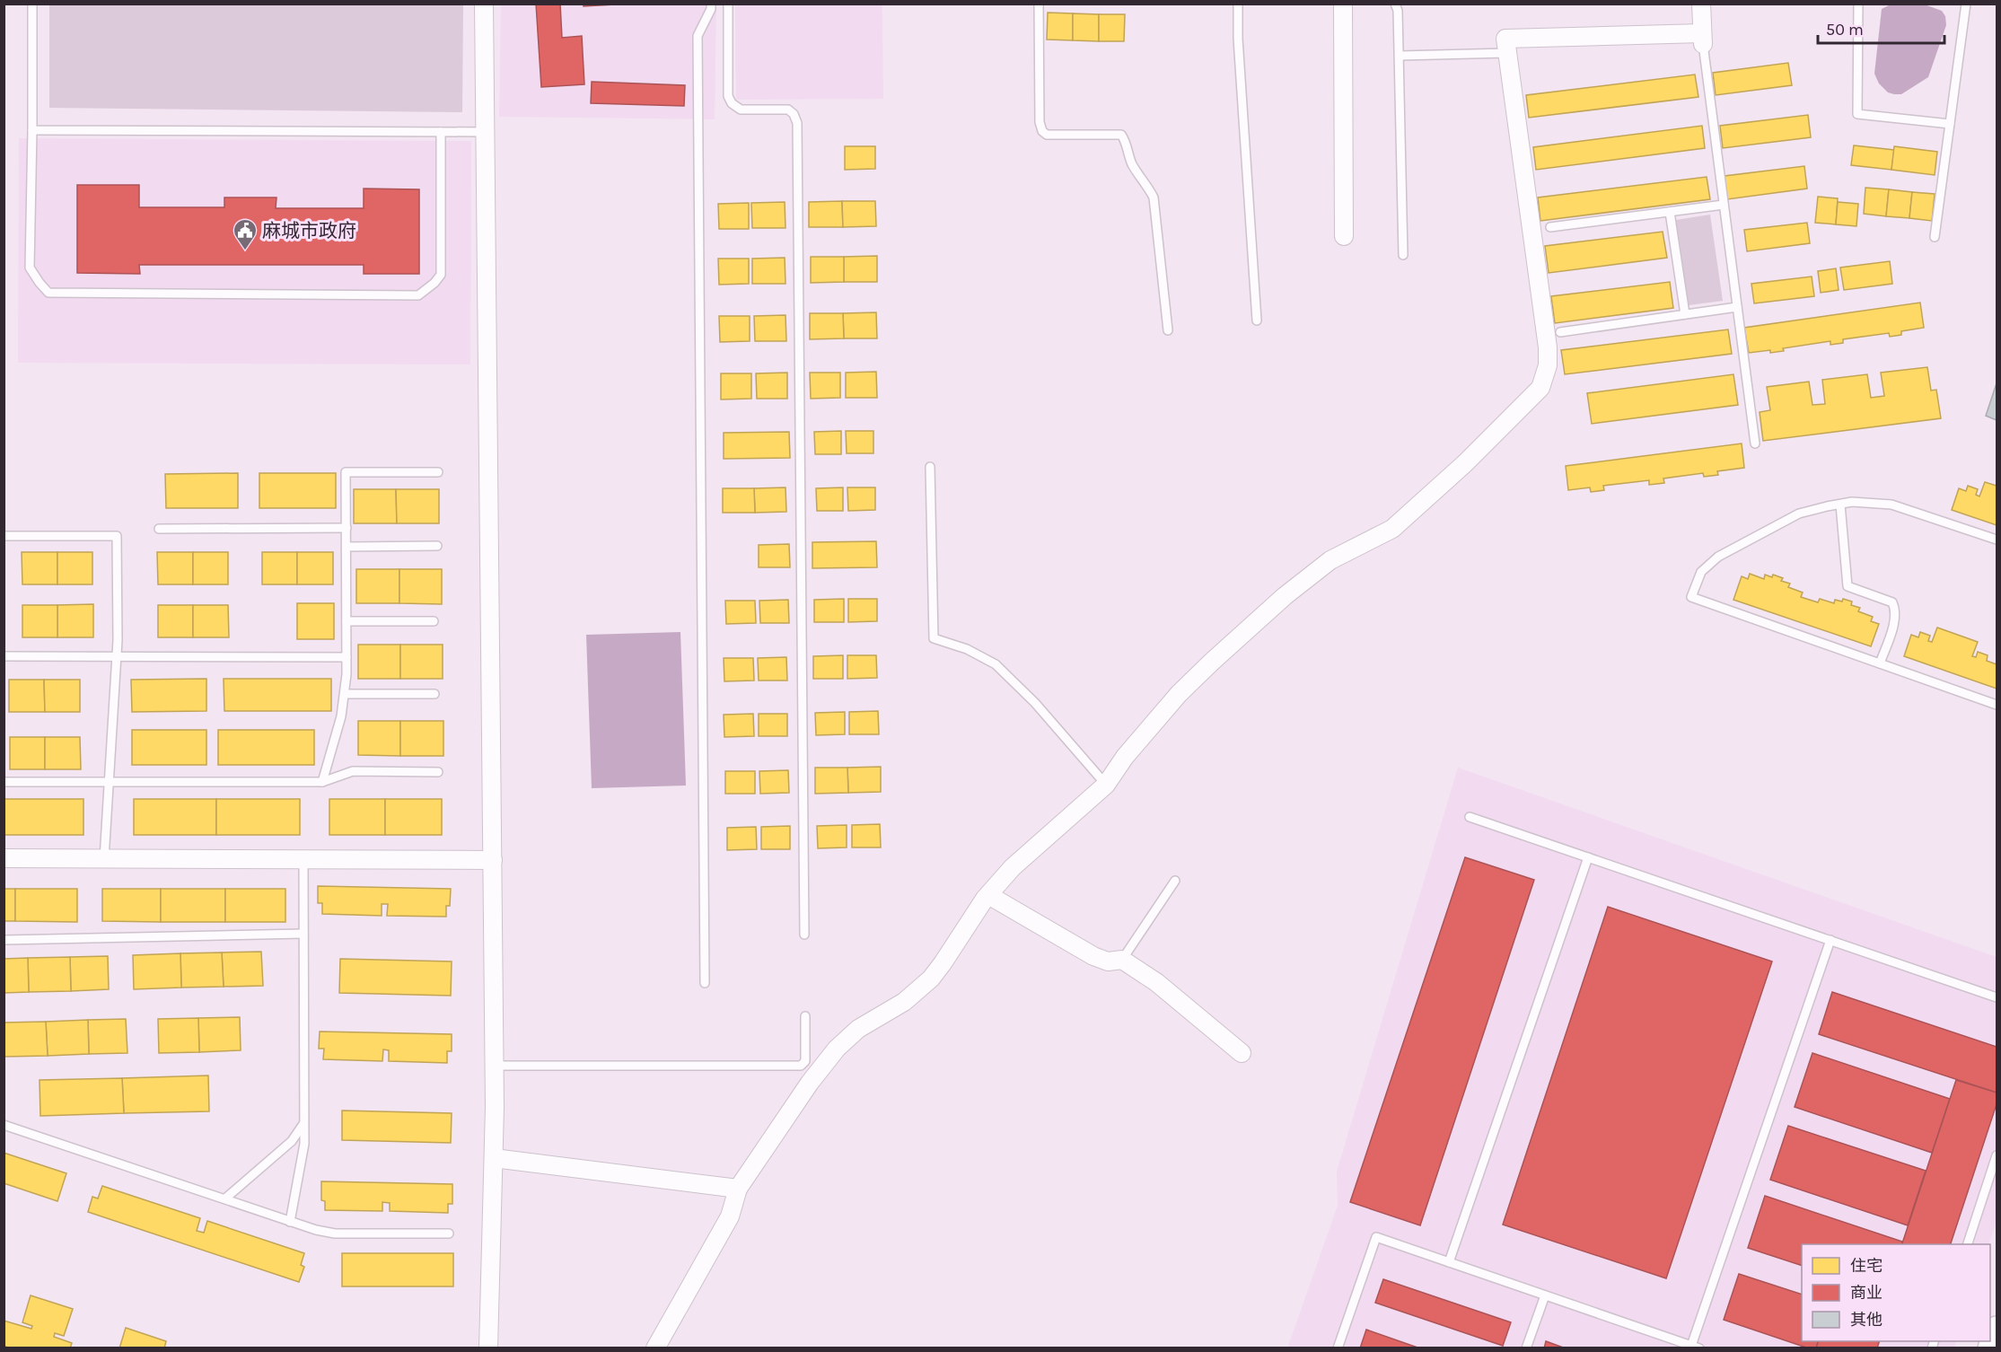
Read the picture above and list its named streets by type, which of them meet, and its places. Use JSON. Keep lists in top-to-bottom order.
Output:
{
  "places": {
    "public building": ["麻城市政府"]
  },
  "legend": ["住宅", "商业", "其他"],
  "scale_bar": "50 m"
}
